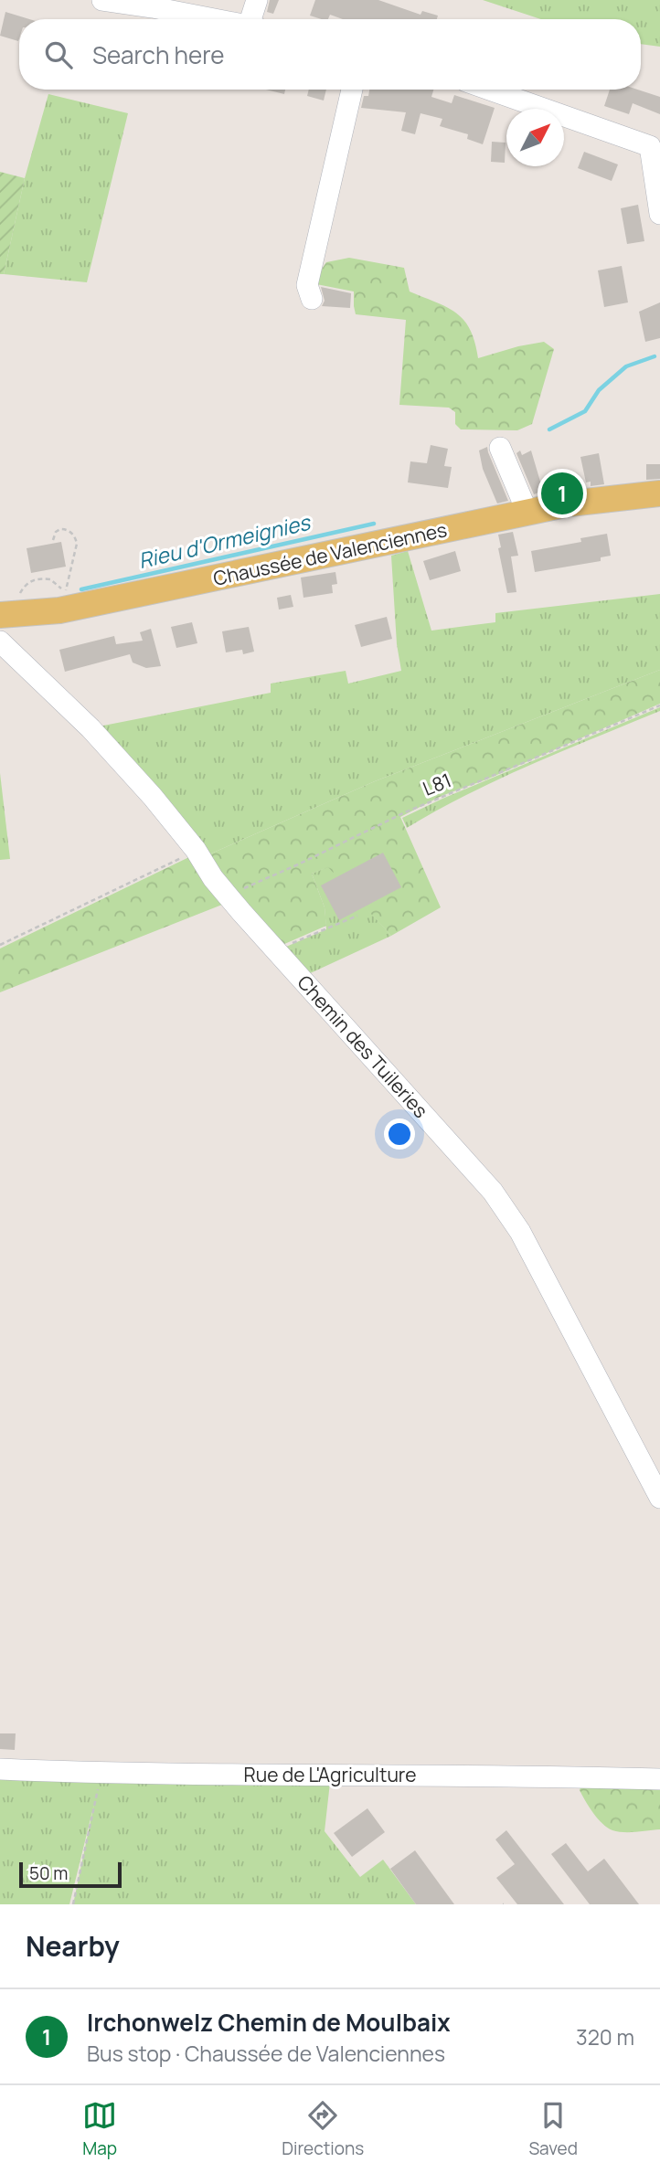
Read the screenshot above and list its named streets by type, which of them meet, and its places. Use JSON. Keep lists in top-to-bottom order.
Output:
{
  "streets": {
    "main road": ["Chaussée de Valenciennes"],
    "street": ["Chemin des Tuileries", "Rue de L'Agriculture"],
    "path": ["L81"]
  },
  "crossings": [
    ["L81", "Chemin des Tuileries"]
  ],
  "water": ["Rieu d'Ormeignies"],
  "scale_bar": "50 m",
  "north": "top right",
  "page": {
    "search": "Search here",
    "pins": "1",
    "scale": "50 m",
    "heading": "Nearby",
    "list": [
      {
        "mark": "1",
        "name": "Irchonwelz Chemin de Moulbaix",
        "note": "Bus stop · Chaussée de Valenciennes",
        "value": "320 m"
      }
    ],
    "nav": ["Map", "Directions", "Saved"]
  }
}
